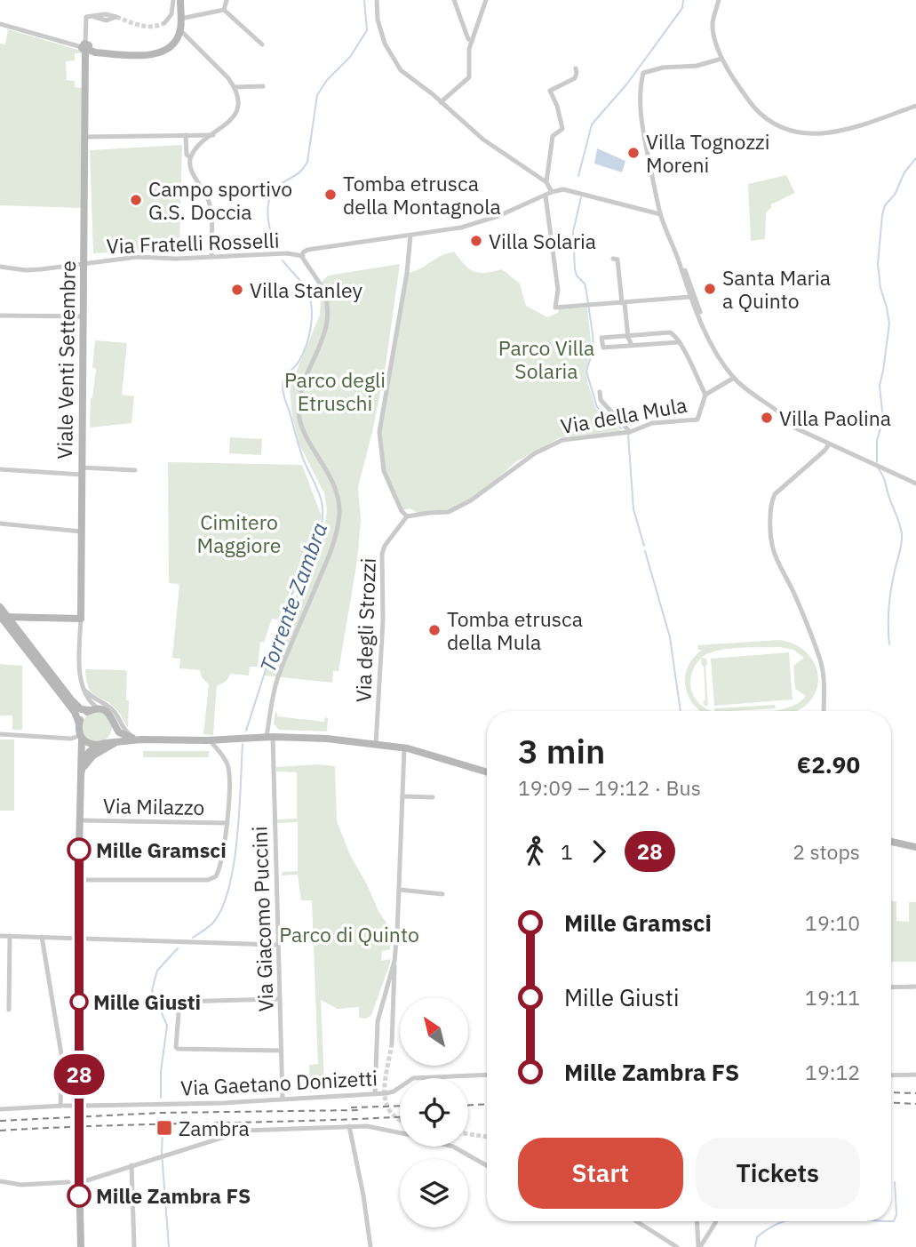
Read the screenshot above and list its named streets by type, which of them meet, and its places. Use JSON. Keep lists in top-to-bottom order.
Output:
{
  "streets": {
    "street": [
      "Via Fratelli Rosselli",
      "Viale Venti Settembre",
      "Via della Mula",
      "Via degli Strozzi",
      "Via Milazzo",
      "Via Giacomo Puccini",
      "Via Gaetano Donizetti"
    ]
  },
  "crossings": [
    ["Via Fratelli Rosselli", "Viale Venti Settembre"],
    ["Via Fratelli Rosselli", "Via Giacomo Puccini"],
    ["Via della Mula", "Via degli Strozzi"],
    ["Via Giacomo Puccini", "Via Gaetano Donizetti"]
  ],
  "water": ["Torrente Zambra"],
  "parks": [
    "Parco Villa Solaria",
    "Parco degli Etruschi",
    "Cimitero Maggiore",
    "Parco di Quinto"
  ],
  "places": {
    "other": [
      "Villa Tognozzi Moreni",
      "Tomba etrusca della Montagnola",
      "Campo sportivo G.S. Doccia",
      "Villa Solaria",
      "Santa Maria a Quinto",
      "Villa Stanley",
      "Villa Paolina",
      "Tomba etrusca della Mula",
      "Mille Gramsci",
      "Mille Giusti",
      "Mille Zambra FS"
    ],
    "transit": ["Zambra"]
  },
  "lines": ["bus line 28"],
  "north": "top left",
  "page": {
    "on_map": "28",
    "heading": ["3 min", "19:09 – 19:12 · Bus", "€2.90"],
    "legs": ["1", "28", "2 stops"],
    "list": [
      {
        "name": "Mille Gramsci",
        "value": "19:10"
      },
      {
        "name": "Mille Giusti",
        "value": "19:11"
      },
      {
        "name": "Mille Zambra FS",
        "value": "19:12"
      }
    ],
    "buttons": ["Start", "Tickets"]
  }
}
